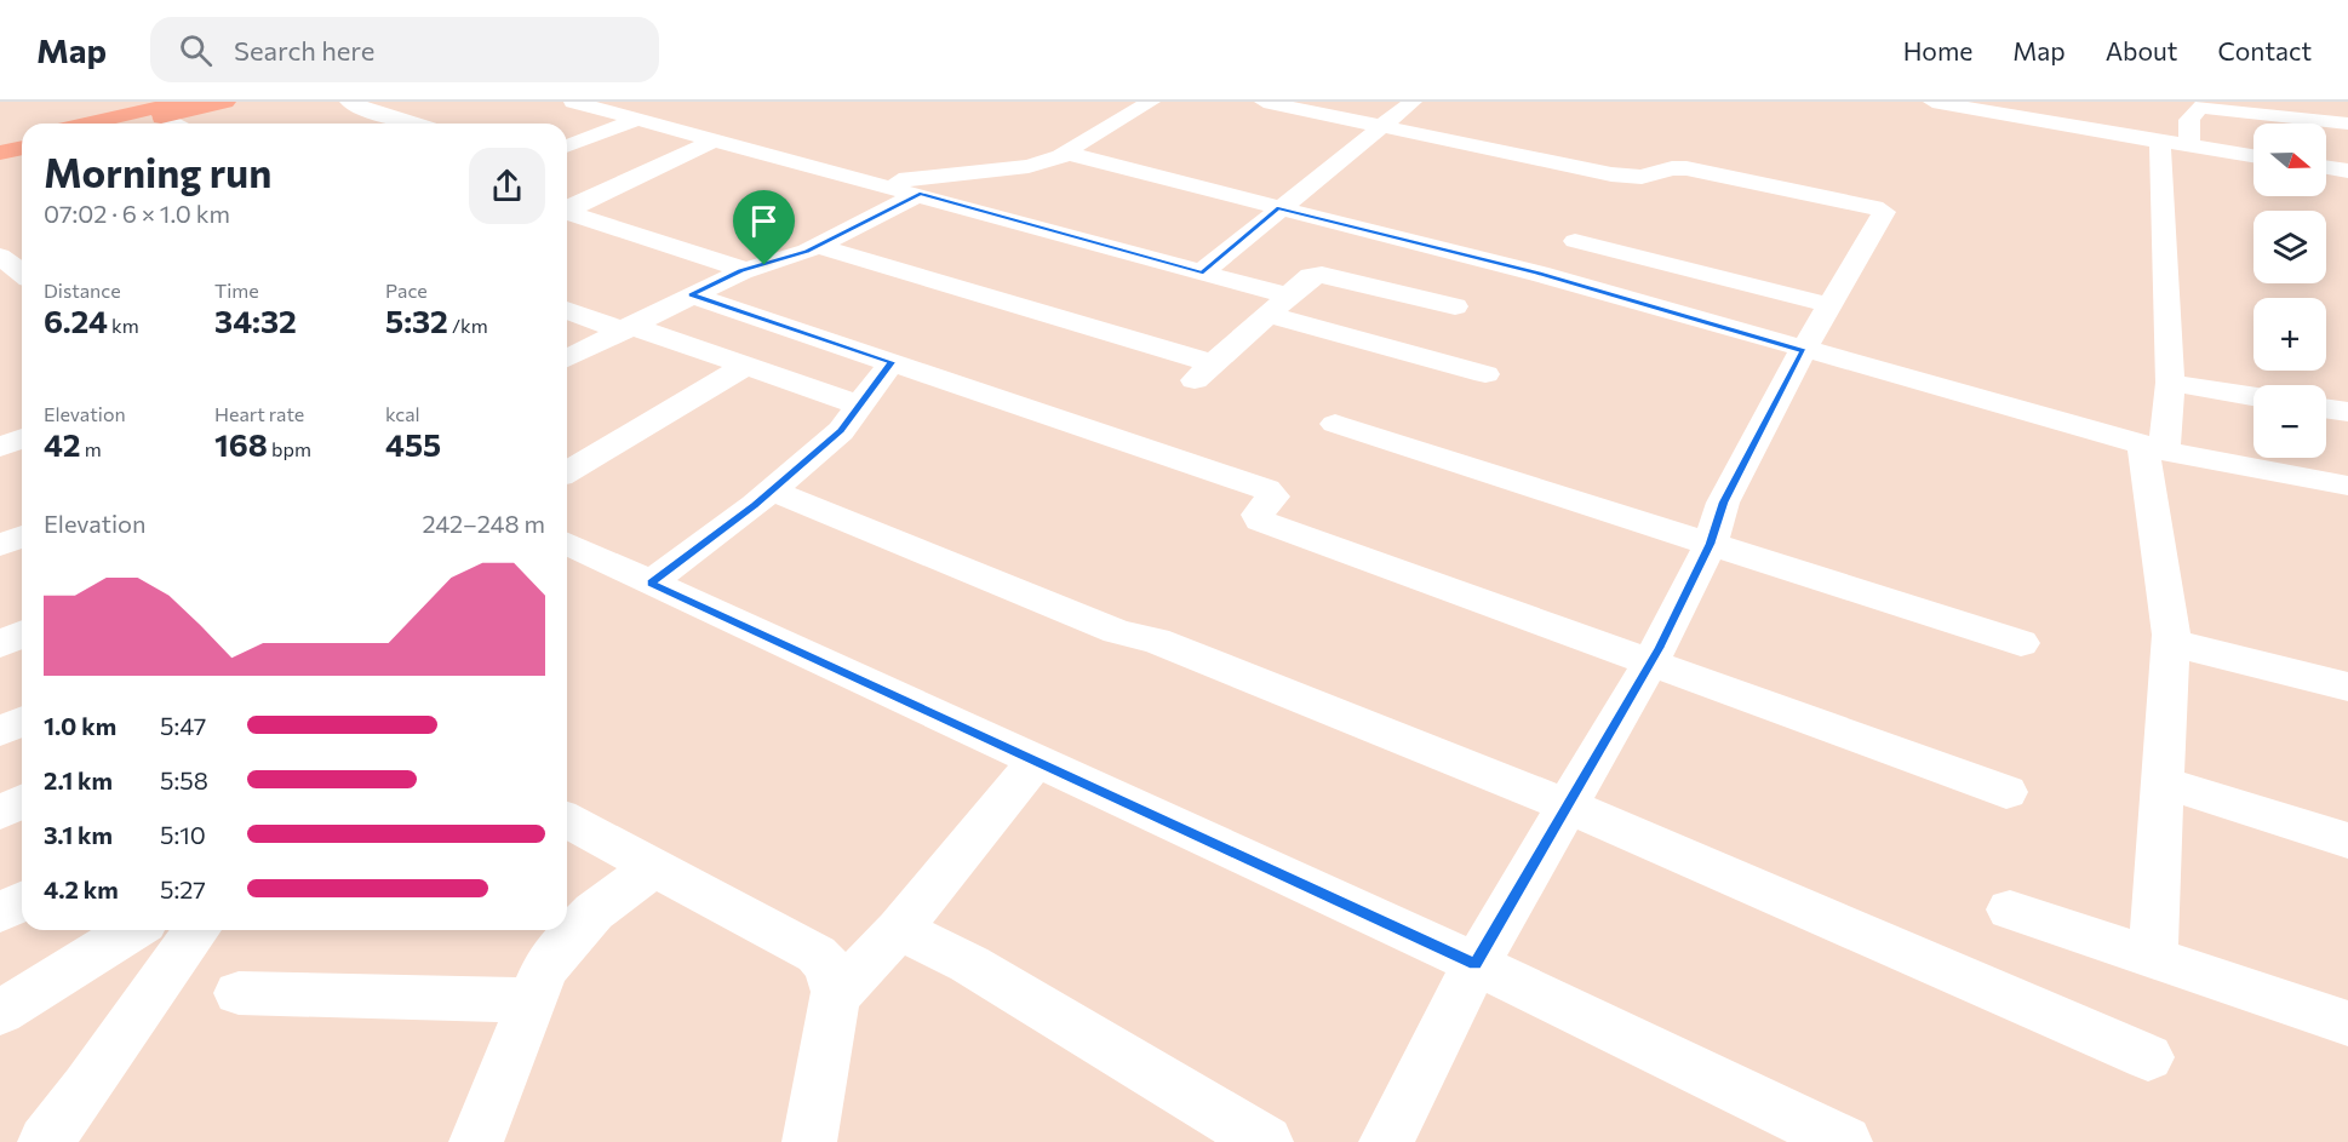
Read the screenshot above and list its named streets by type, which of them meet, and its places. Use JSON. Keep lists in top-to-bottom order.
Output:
{
  "north": "right",
  "page": {
    "header": "Map",
    "search": "Search here",
    "nav": [
      "Home",
      "Map",
      "About",
      "Contact"
    ],
    "map_buttons": ["+", "−"],
    "heading": ["Morning run", "07:02 · 6 × 1.0 km"],
    "stats": [
      ["Distance", "6.24 km"],
      ["Time", "34:32"],
      ["Pace", "5:32 /km"],
      ["Elevation", "42 m"],
      ["Heart rate", "168 bpm"],
      ["kcal", "455"]
    ],
    "chart": ["Elevation", "242–248 m"],
    "list": [
      {
        "name": "1.0 km",
        "note": "5:47"
      },
      {
        "name": "2.1 km",
        "note": "5:58"
      },
      {
        "name": "3.1 km",
        "note": "5:10"
      },
      {
        "name": "4.2 km",
        "note": "5:27"
      }
    ]
  }
}
